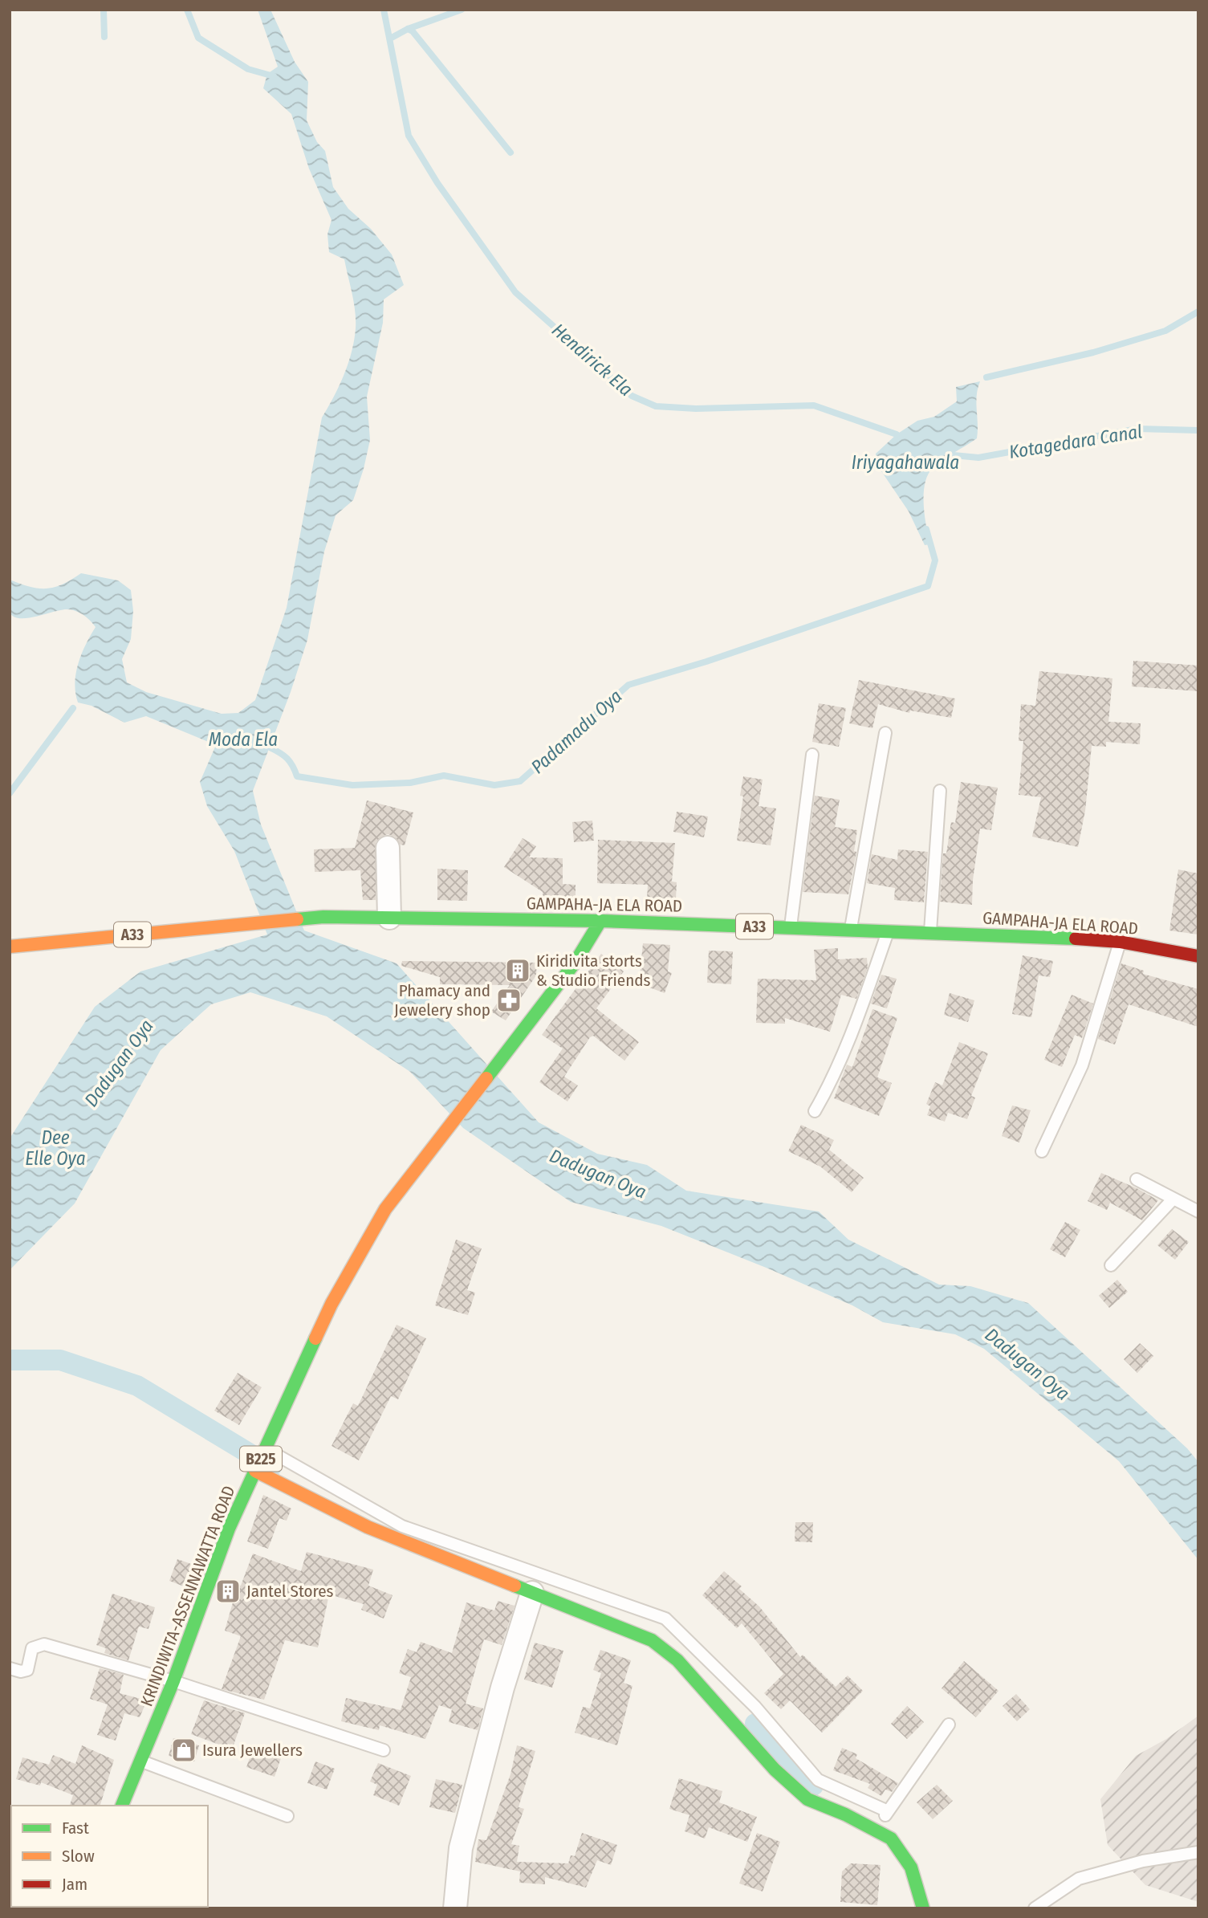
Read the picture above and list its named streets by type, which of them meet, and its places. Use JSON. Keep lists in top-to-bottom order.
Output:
{
  "streets": {
    "main road": [
      "GAMPAHA-JA ELA ROAD",
      "A33",
      "B225",
      "KRINDIWITA-ASSENNAWATTA ROAD"
    ]
  },
  "crossings": [
    ["GAMPAHA-JA ELA ROAD", "KRINDIWITA-ASSENNAWATTA ROAD"]
  ],
  "water": [
    "Hendirick Ela",
    "Kotagedara Canal",
    "Iriyagahawala",
    "Padamadu Oya",
    "Moda Ela",
    "Dadugan Oya",
    "Dee Elle Oya"
  ],
  "places": {
    "building": ["Kiridivita storts & Studio Friends", "Jantel Stores"],
    "pharmacy": ["Phamacy and Jewelery shop"],
    "shop": ["Isura Jewellers"]
  },
  "legend": ["Fast", "Slow", "Jam"]
}
